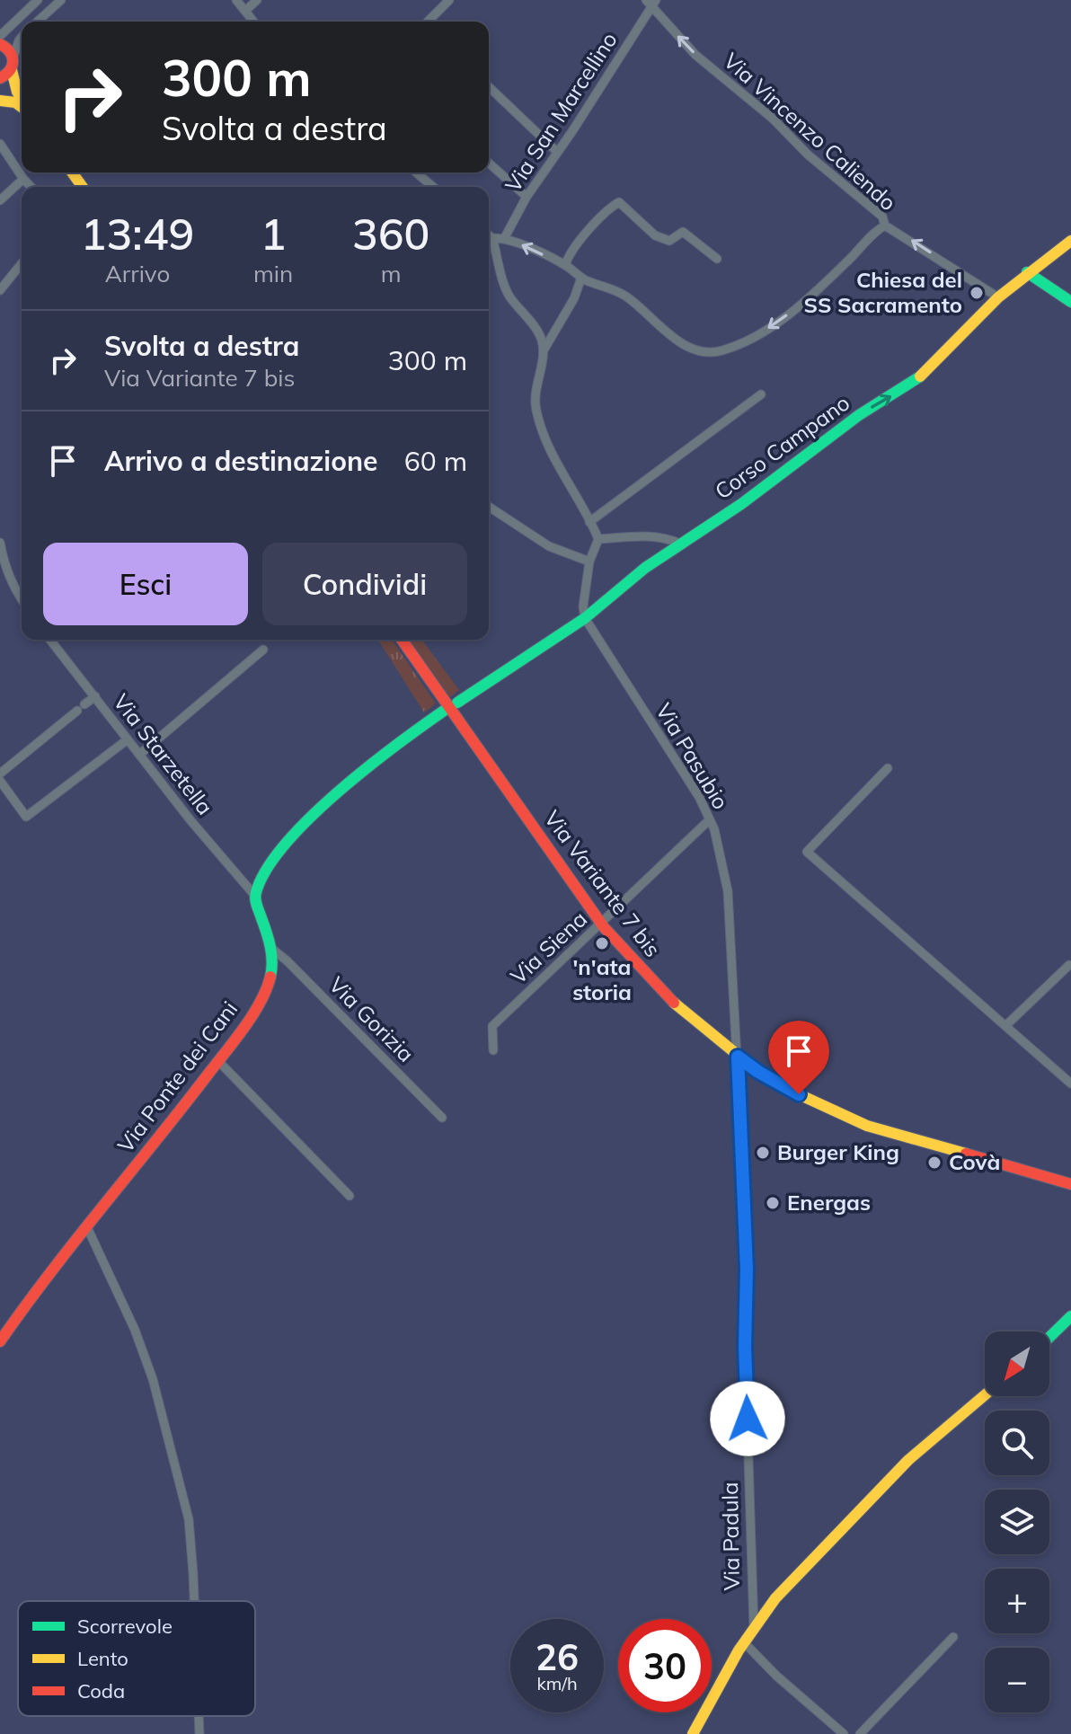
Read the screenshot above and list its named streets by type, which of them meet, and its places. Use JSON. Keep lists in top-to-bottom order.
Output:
{
  "streets": {
    "street": [
      "Via San Marcellino",
      "Via Vincenzo Caliendo",
      "Corso Campano",
      "Via Starzetella",
      "Via Pasubio",
      "Via Variante 7 bis",
      "Via Siena",
      "Via Gorizia",
      "Via Ponte dei Cani",
      "Via Padula"
    ]
  },
  "crossings": [
    ["Via San Marcellino", "Via Vincenzo Caliendo"],
    ["Via Vincenzo Caliendo", "Corso Campano"],
    ["Corso Campano", "Via Pasubio"],
    ["Via Starzetella", "Via Ponte dei Cani"],
    ["Via Pasubio", "Via Variante 7 bis"],
    ["Via Pasubio", "Via Siena"],
    ["Via Pasubio", "Via Padula"],
    ["Via Variante 7 bis", "Via Siena"],
    ["Via Variante 7 bis", "Via Padula"],
    ["Via Gorizia", "Via Ponte dei Cani"]
  ],
  "one_way": ["Via Vincenzo Caliendo"],
  "places": [
    "Chiesa del SS Sacramento",
    "'n'ata storia",
    "Burger King",
    "Covà",
    "Energas"
  ],
  "legend": ["Scorrevole", "Lento", "Coda"],
  "north": "bottom left",
  "page": {
    "turn": ["300 m", "Svolta a destra"],
    "eta": [
      "13:49",
      "Arrivo",
      "1",
      "min",
      "360",
      "m"
    ],
    "list": [
      {
        "name": "Svolta a destra",
        "note": "Via Variante 7 bis",
        "value": "300 m"
      },
      {
        "name": "Arrivo a destinazione",
        "value": "60 m"
      }
    ],
    "buttons": ["Esci", "Condividi"],
    "map_buttons": ["+", "−"],
    "speed": "26 km/h",
    "limit": "30"
  }
}
